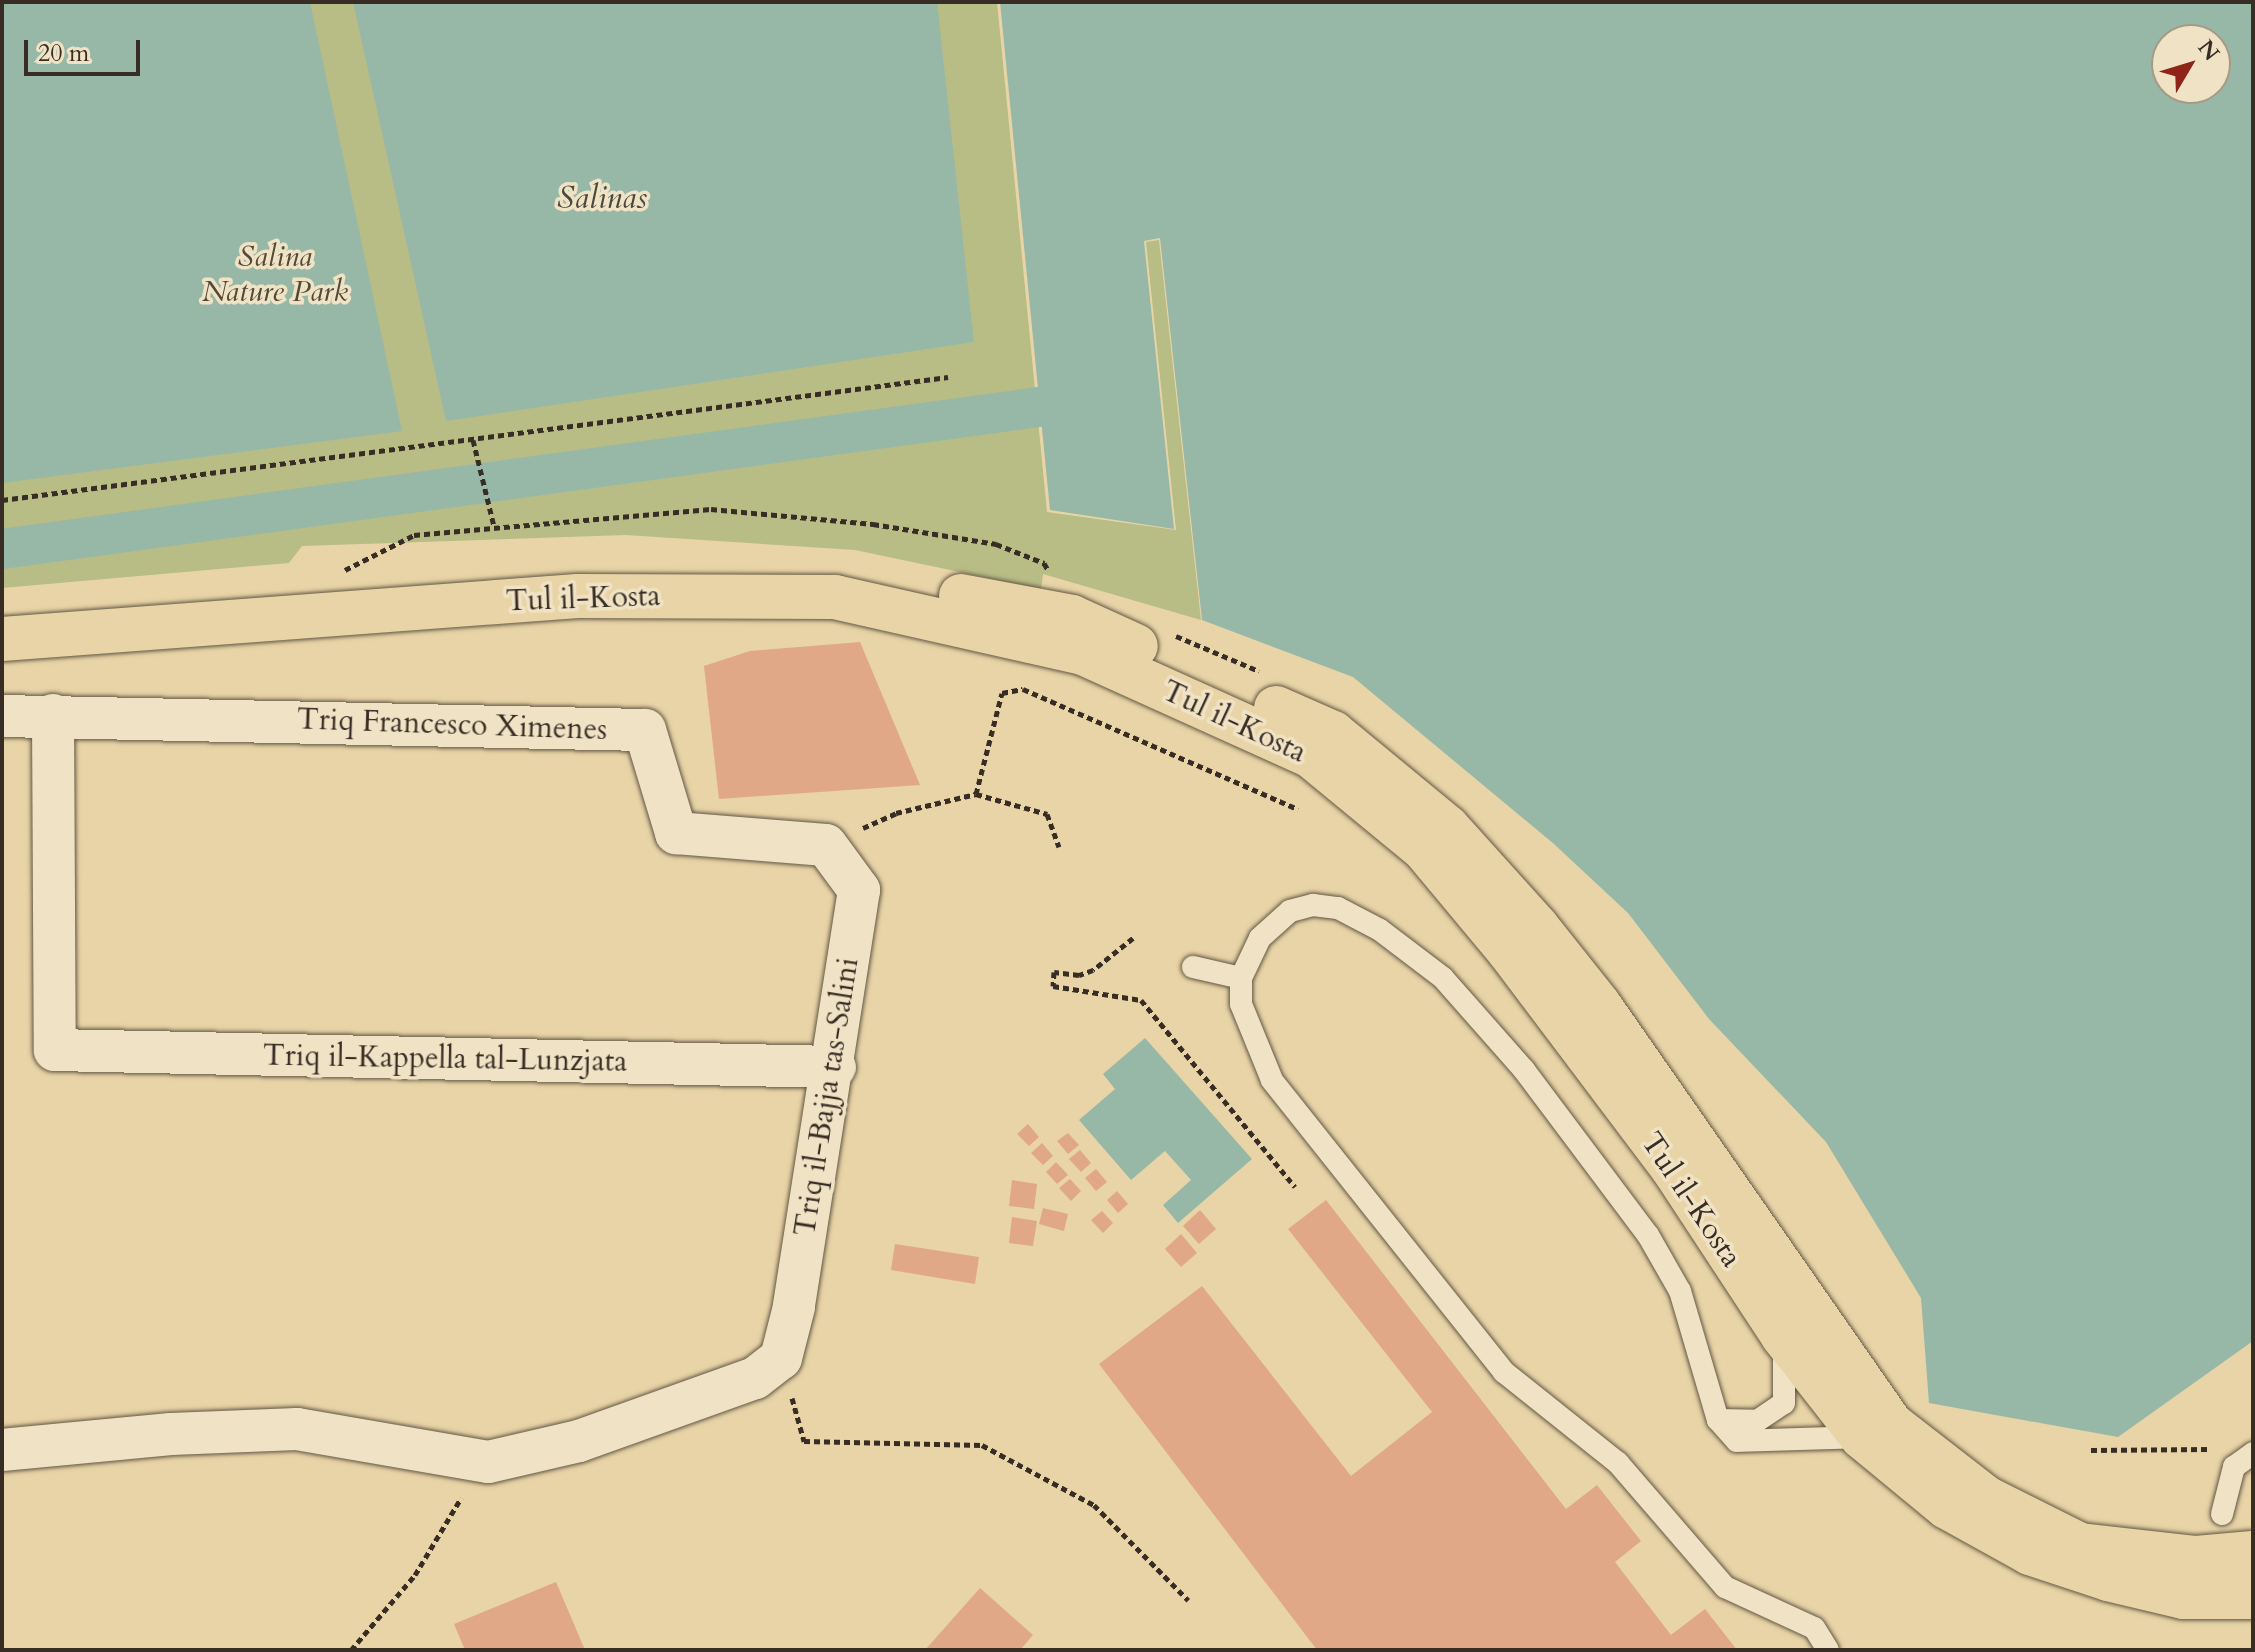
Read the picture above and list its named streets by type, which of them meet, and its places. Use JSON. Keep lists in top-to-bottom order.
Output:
{
  "streets": {
    "highway": ["Tul il-Kosta"],
    "street": ["Triq Francesco Ximenes", "Triq il-Kappella tal-Lunzjata", "Triq il-Bajja tas-Salini"]
  },
  "crossings": [
    ["Triq Francesco Ximenes", "Triq il-Kappella tal-Lunzjata"],
    ["Triq Francesco Ximenes", "Triq il-Bajja tas-Salini"],
    ["Triq il-Kappella tal-Lunzjata", "Triq il-Bajja tas-Salini"]
  ],
  "water": ["Salinas"],
  "parks": ["Salina Nature Park"],
  "scale_bar": "20 m",
  "north": "top right"
}
